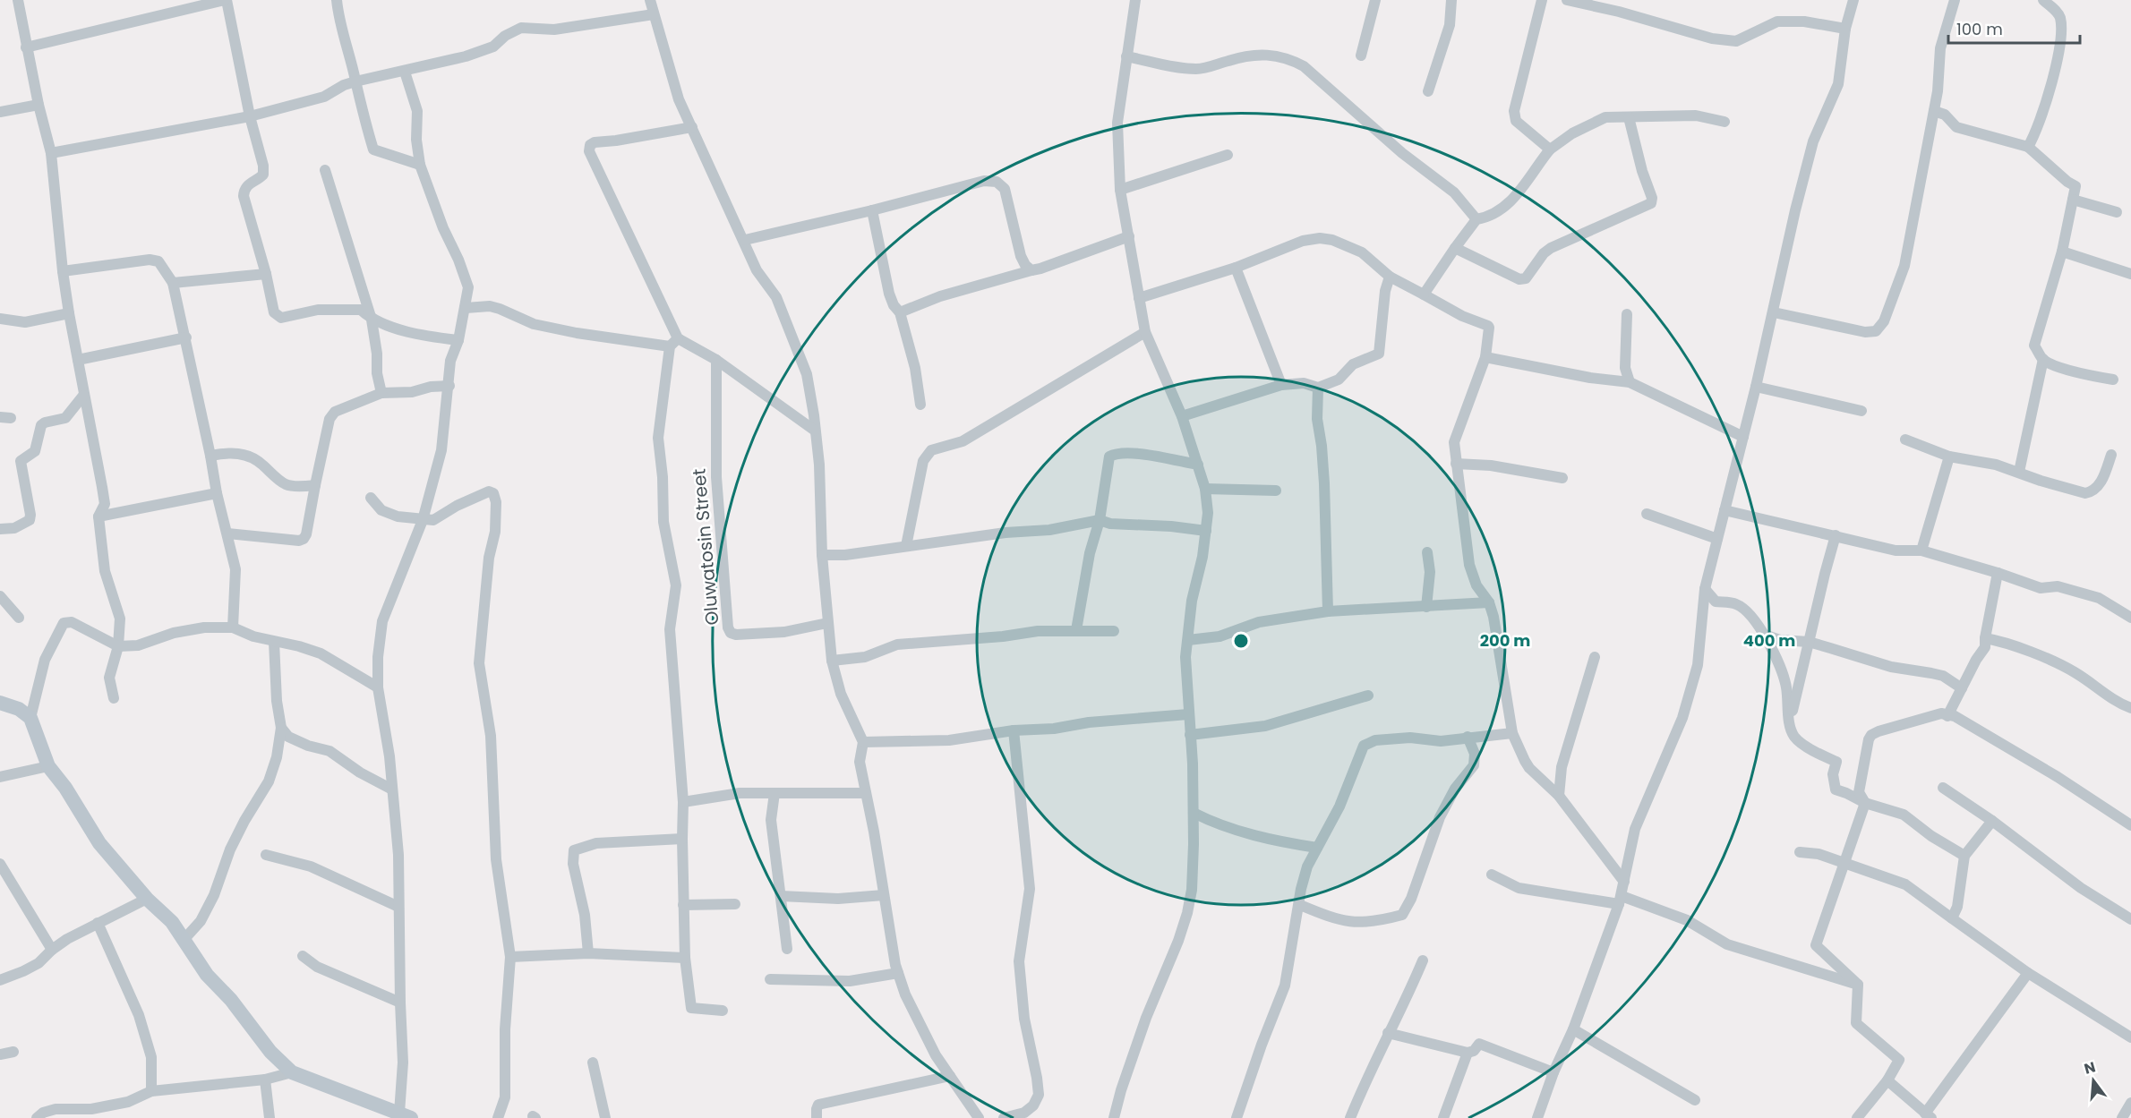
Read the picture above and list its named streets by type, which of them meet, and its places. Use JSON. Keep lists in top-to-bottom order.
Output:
{
  "streets": {
    "street": ["Oluwatosin Street"]
  },
  "scale_bar": "100 m",
  "north": "top",
  "rings": ["200 m", "400 m"]
}
